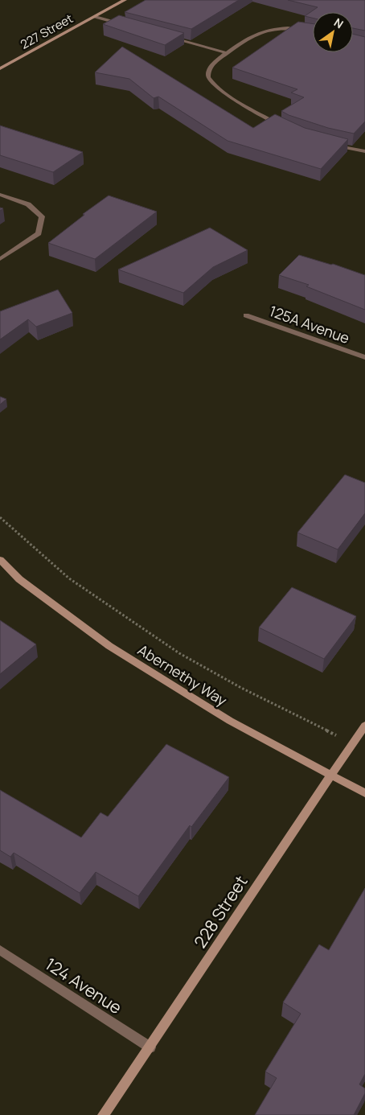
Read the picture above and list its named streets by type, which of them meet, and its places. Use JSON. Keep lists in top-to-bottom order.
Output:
{
  "streets": {
    "street": [
      "227 Street",
      "125A Avenue",
      "Abernethy Way",
      "228 Street",
      "124 Avenue"
    ]
  },
  "crossings": [
    ["Abernethy Way", "228 Street"],
    ["228 Street", "124 Avenue"]
  ],
  "north": "top right"
}
